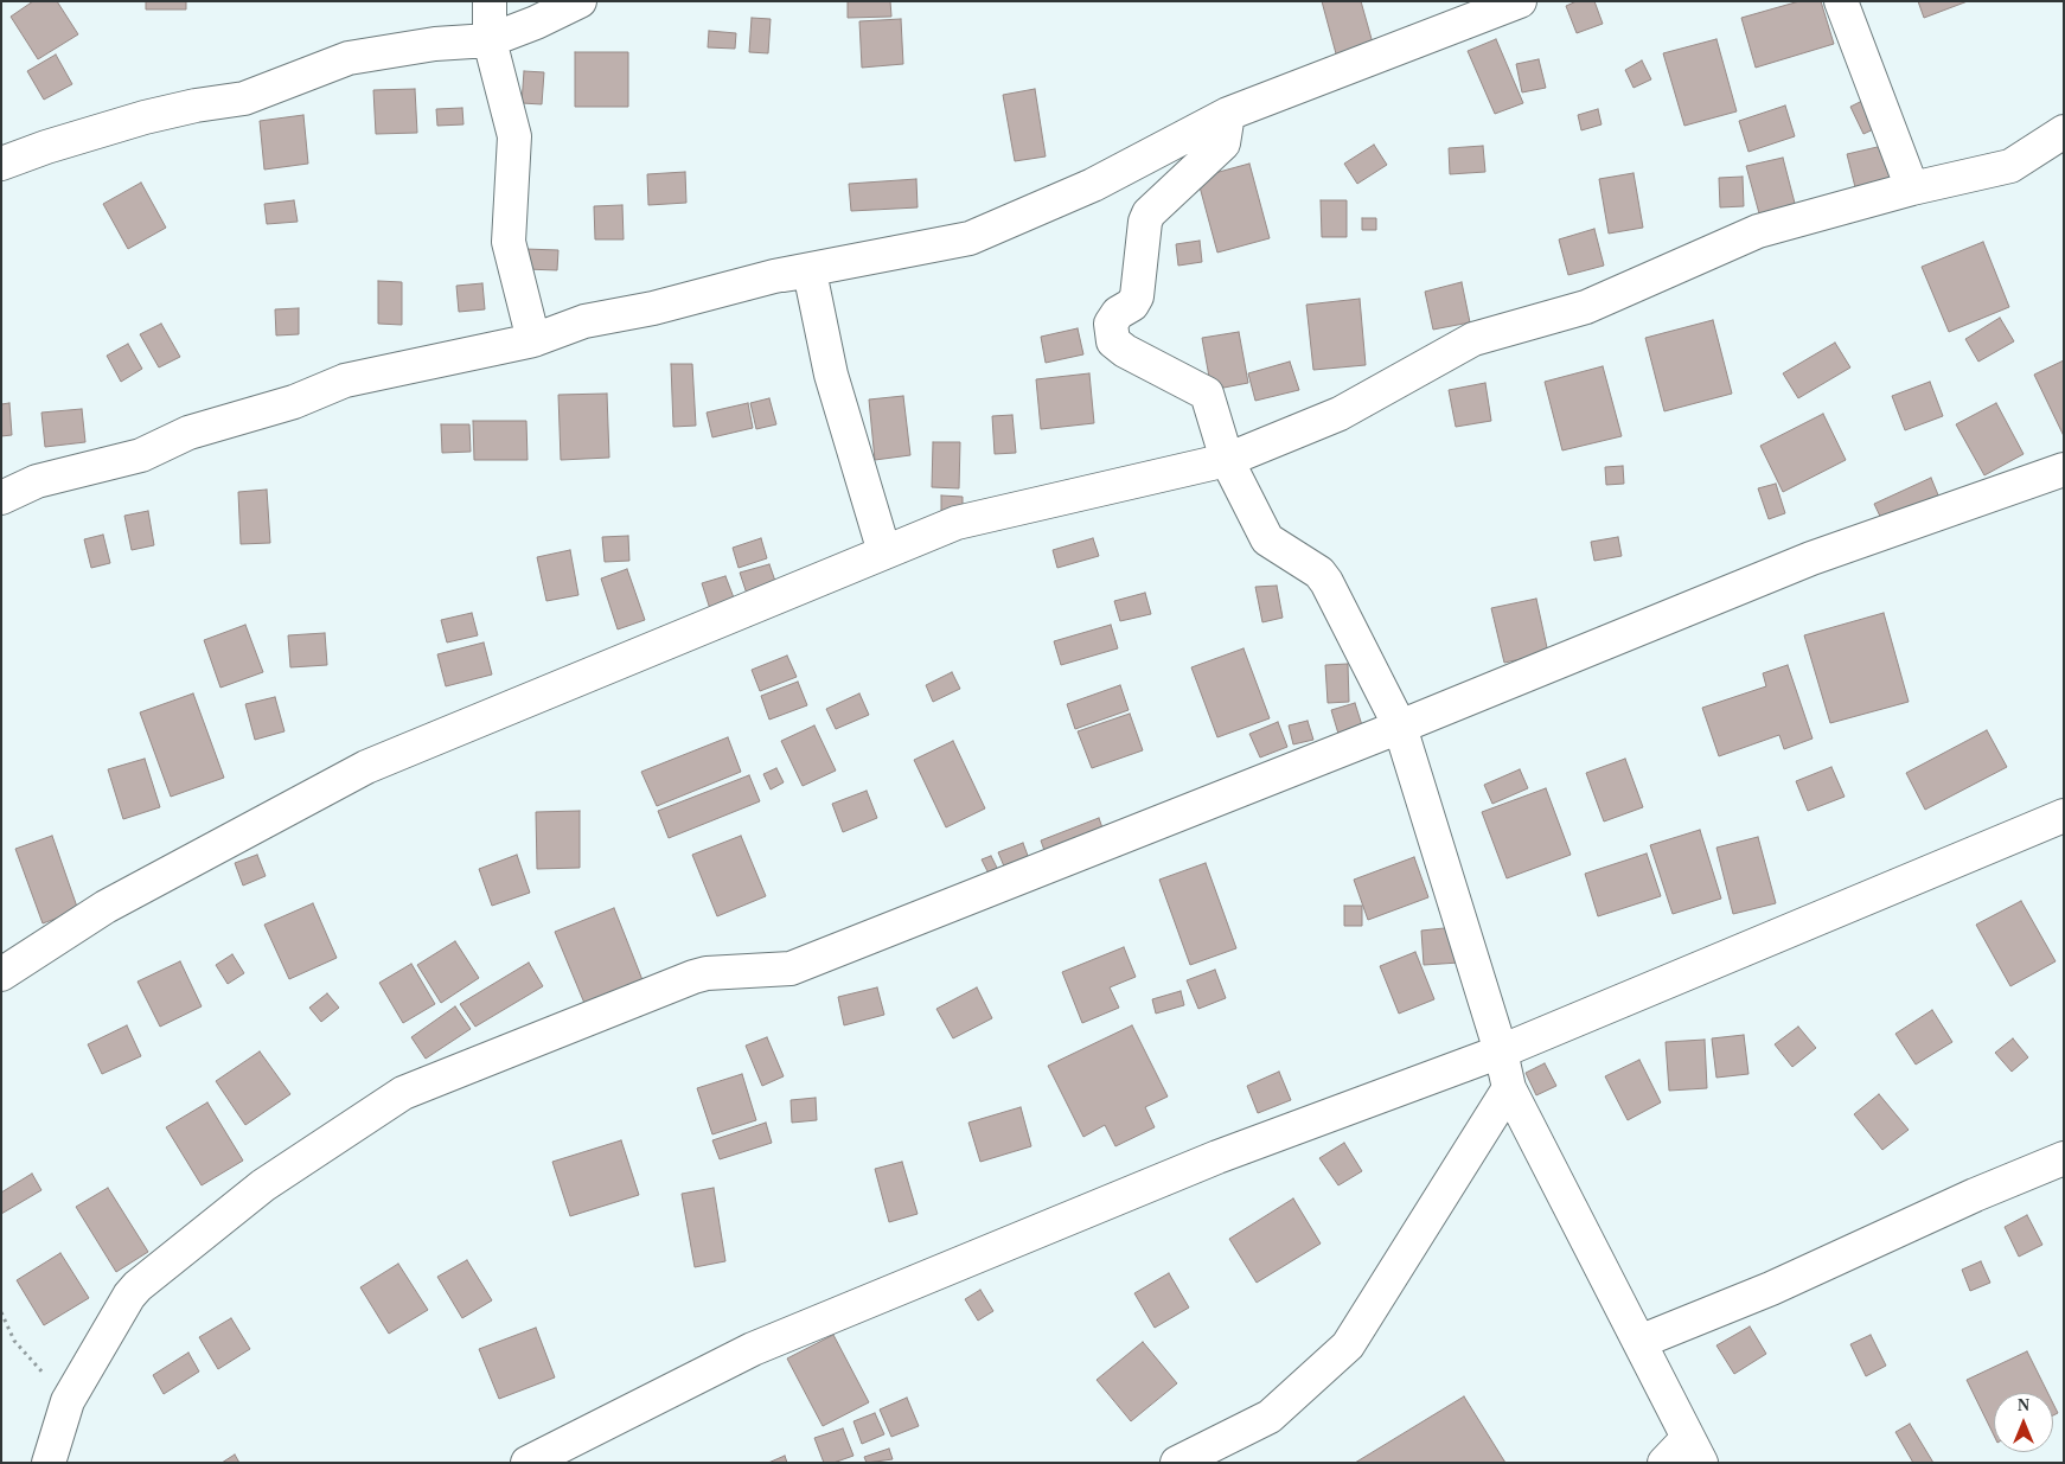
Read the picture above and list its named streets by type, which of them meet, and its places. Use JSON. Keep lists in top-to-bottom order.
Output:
{
  "north": "top"
}
